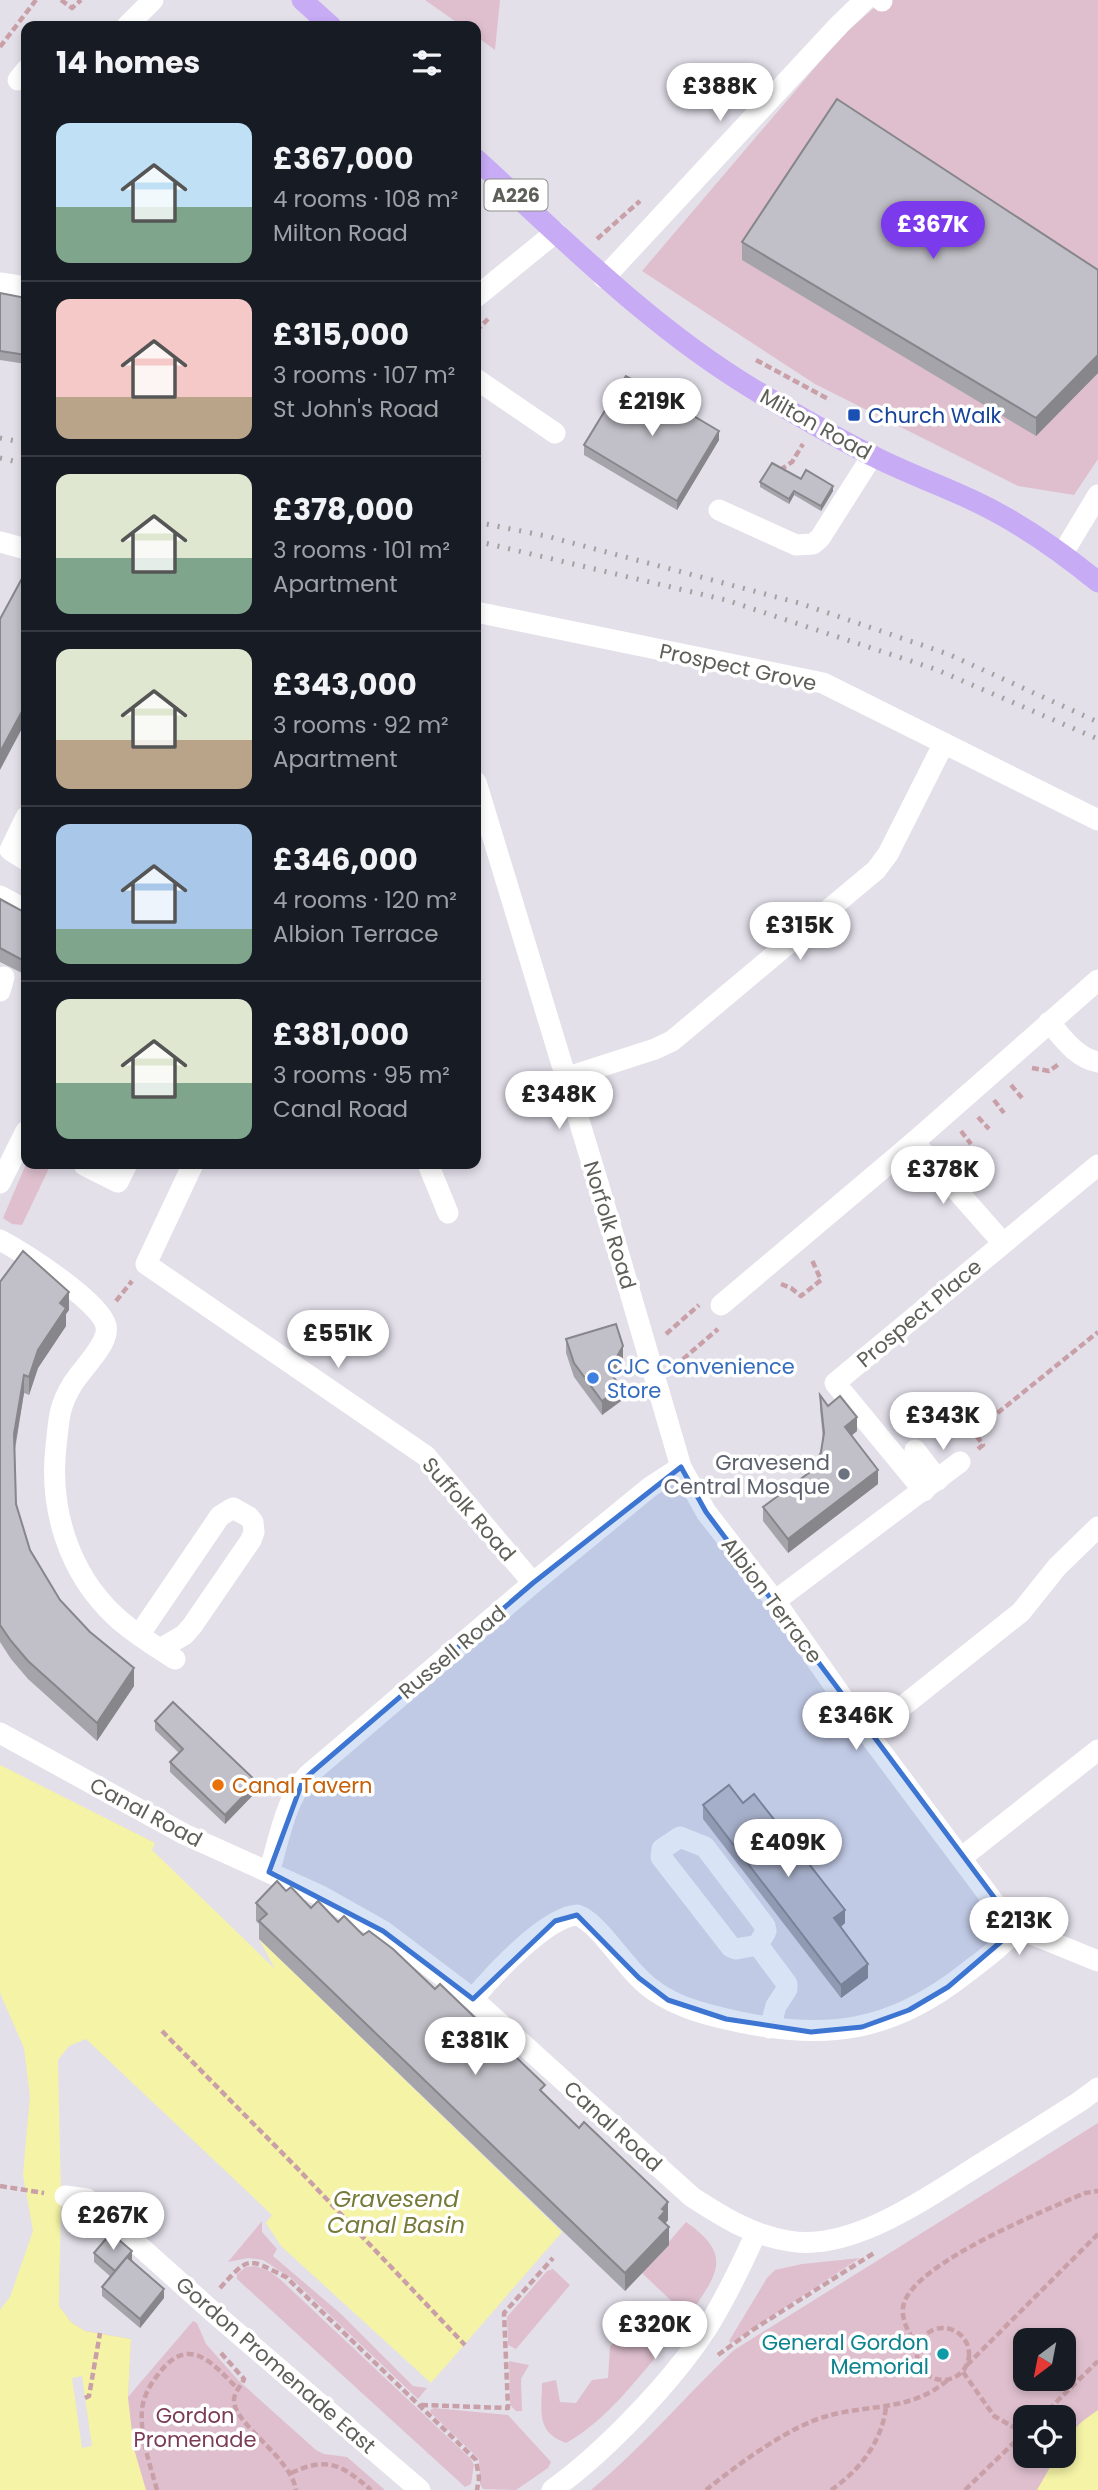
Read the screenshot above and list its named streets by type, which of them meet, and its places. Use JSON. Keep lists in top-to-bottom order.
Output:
{
  "streets": {
    "main road": ["A226", "Milton Road"],
    "street": [
      "Prospect Grove",
      "Norfolk Road",
      "Prospect Place",
      "Suffolk Road",
      "Albion Terrace",
      "Russell Road",
      "Canal Road",
      "Gordon Promenade East"
    ]
  },
  "crossings": [
    ["A226", "Milton Road"],
    ["Norfolk Road", "Albion Terrace"],
    ["Norfolk Road", "Russell Road"],
    ["Suffolk Road", "Russell Road"],
    ["Albion Terrace", "Russell Road"],
    ["Russell Road", "Canal Road"]
  ],
  "water": ["Gravesend Canal Basin"],
  "parks": ["Gordon Promenade"],
  "places": {
    "transit": ["Church Walk"],
    "other": [
      "CJC Convenience Store",
      "Gravesend Central Mosque",
      "Canal Tavern",
      "General Gordon Memorial"
    ]
  },
  "north": "bottom left",
  "page": {
    "heading": "14 homes",
    "price": [
      "£388K",
      "£367K",
      "£219K",
      "£315K",
      "£348K",
      "£378K",
      "£551K",
      "£343K",
      "£346K",
      "£409K",
      "£213K",
      "£381K",
      "£267K",
      "£320K"
    ],
    "list": [
      {
        "name": "£367,000",
        "note": "4 rooms · 108 m² · Milton Road"
      },
      {
        "name": "£315,000",
        "note": "3 rooms · 107 m² · St John's Road"
      },
      {
        "name": "£378,000",
        "note": "3 rooms · 101 m² · Apartment"
      },
      {
        "name": "£343,000",
        "note": "3 rooms · 92 m² · Apartment"
      },
      {
        "name": "£346,000",
        "note": "4 rooms · 120 m² · Albion Terrace"
      },
      {
        "name": "£381,000",
        "note": "3 rooms · 95 m² · Canal Road"
      }
    ]
  }
}
